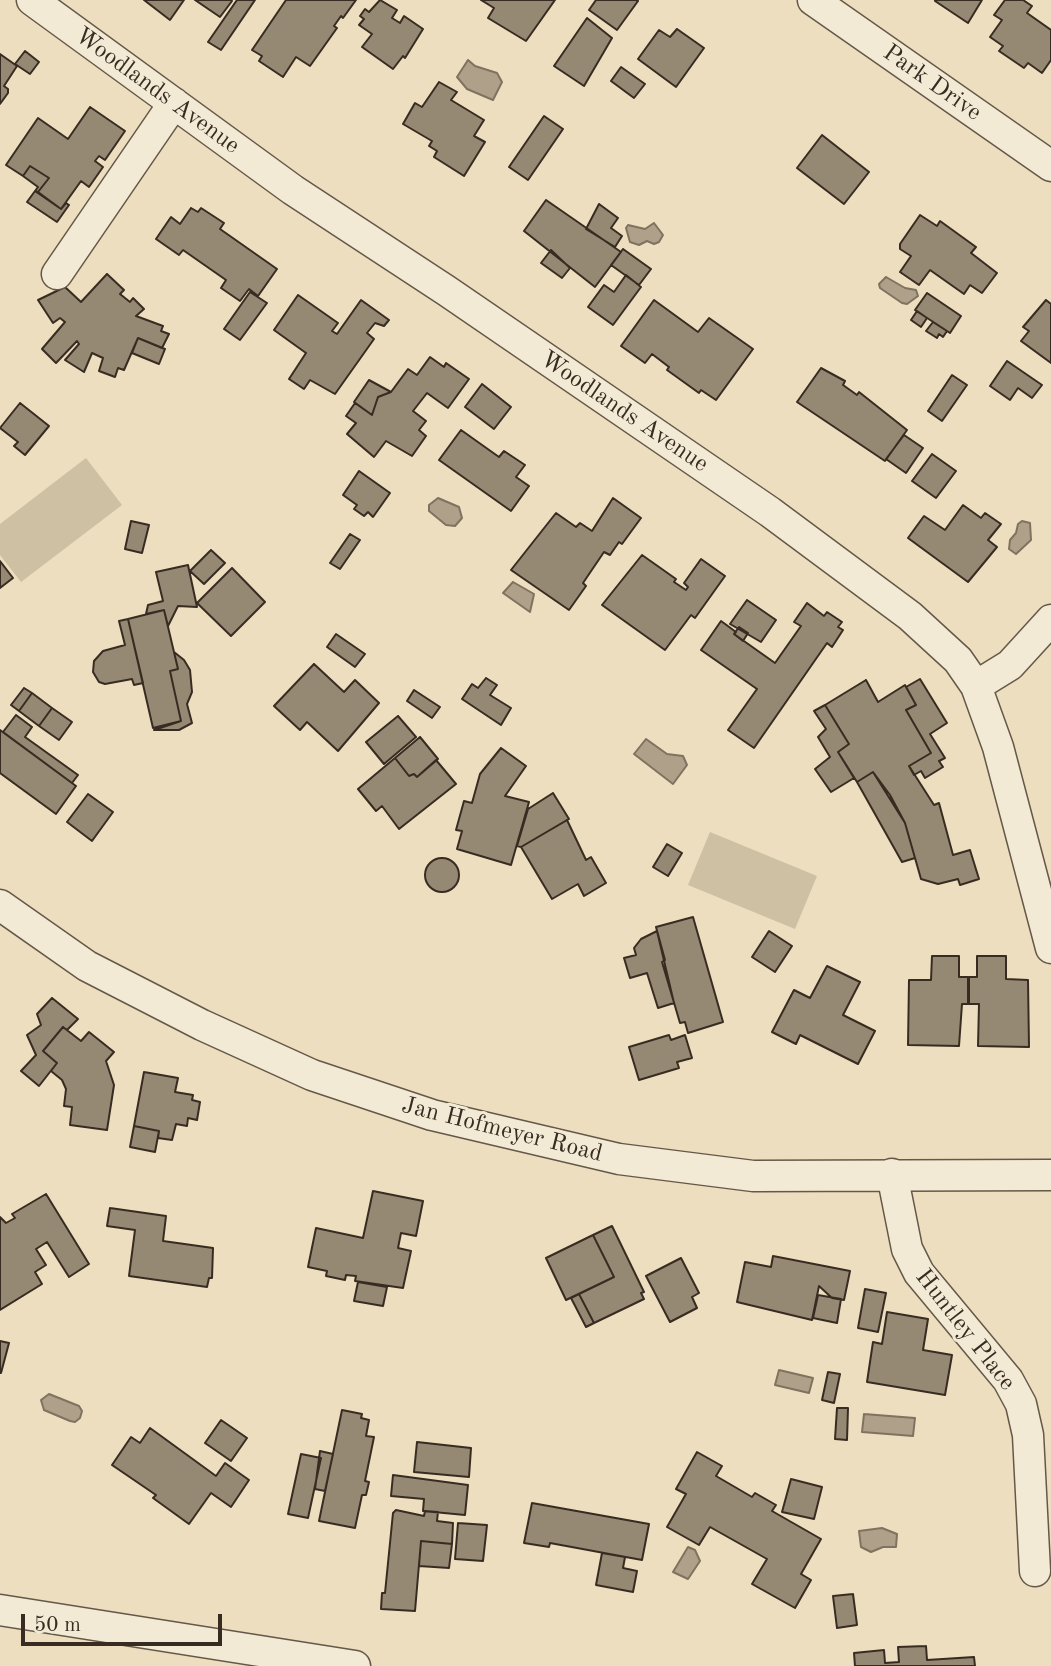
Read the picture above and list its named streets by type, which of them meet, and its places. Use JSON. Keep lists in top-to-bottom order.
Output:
{
  "streets": {
    "street": [
      "Park Drive",
      "Woodlands Avenue",
      "Jan Hofmeyer Road",
      "Huntley Place"
    ]
  },
  "crossings": [
    ["Jan Hofmeyer Road", "Huntley Place"]
  ],
  "scale_bar": "50 m"
}
